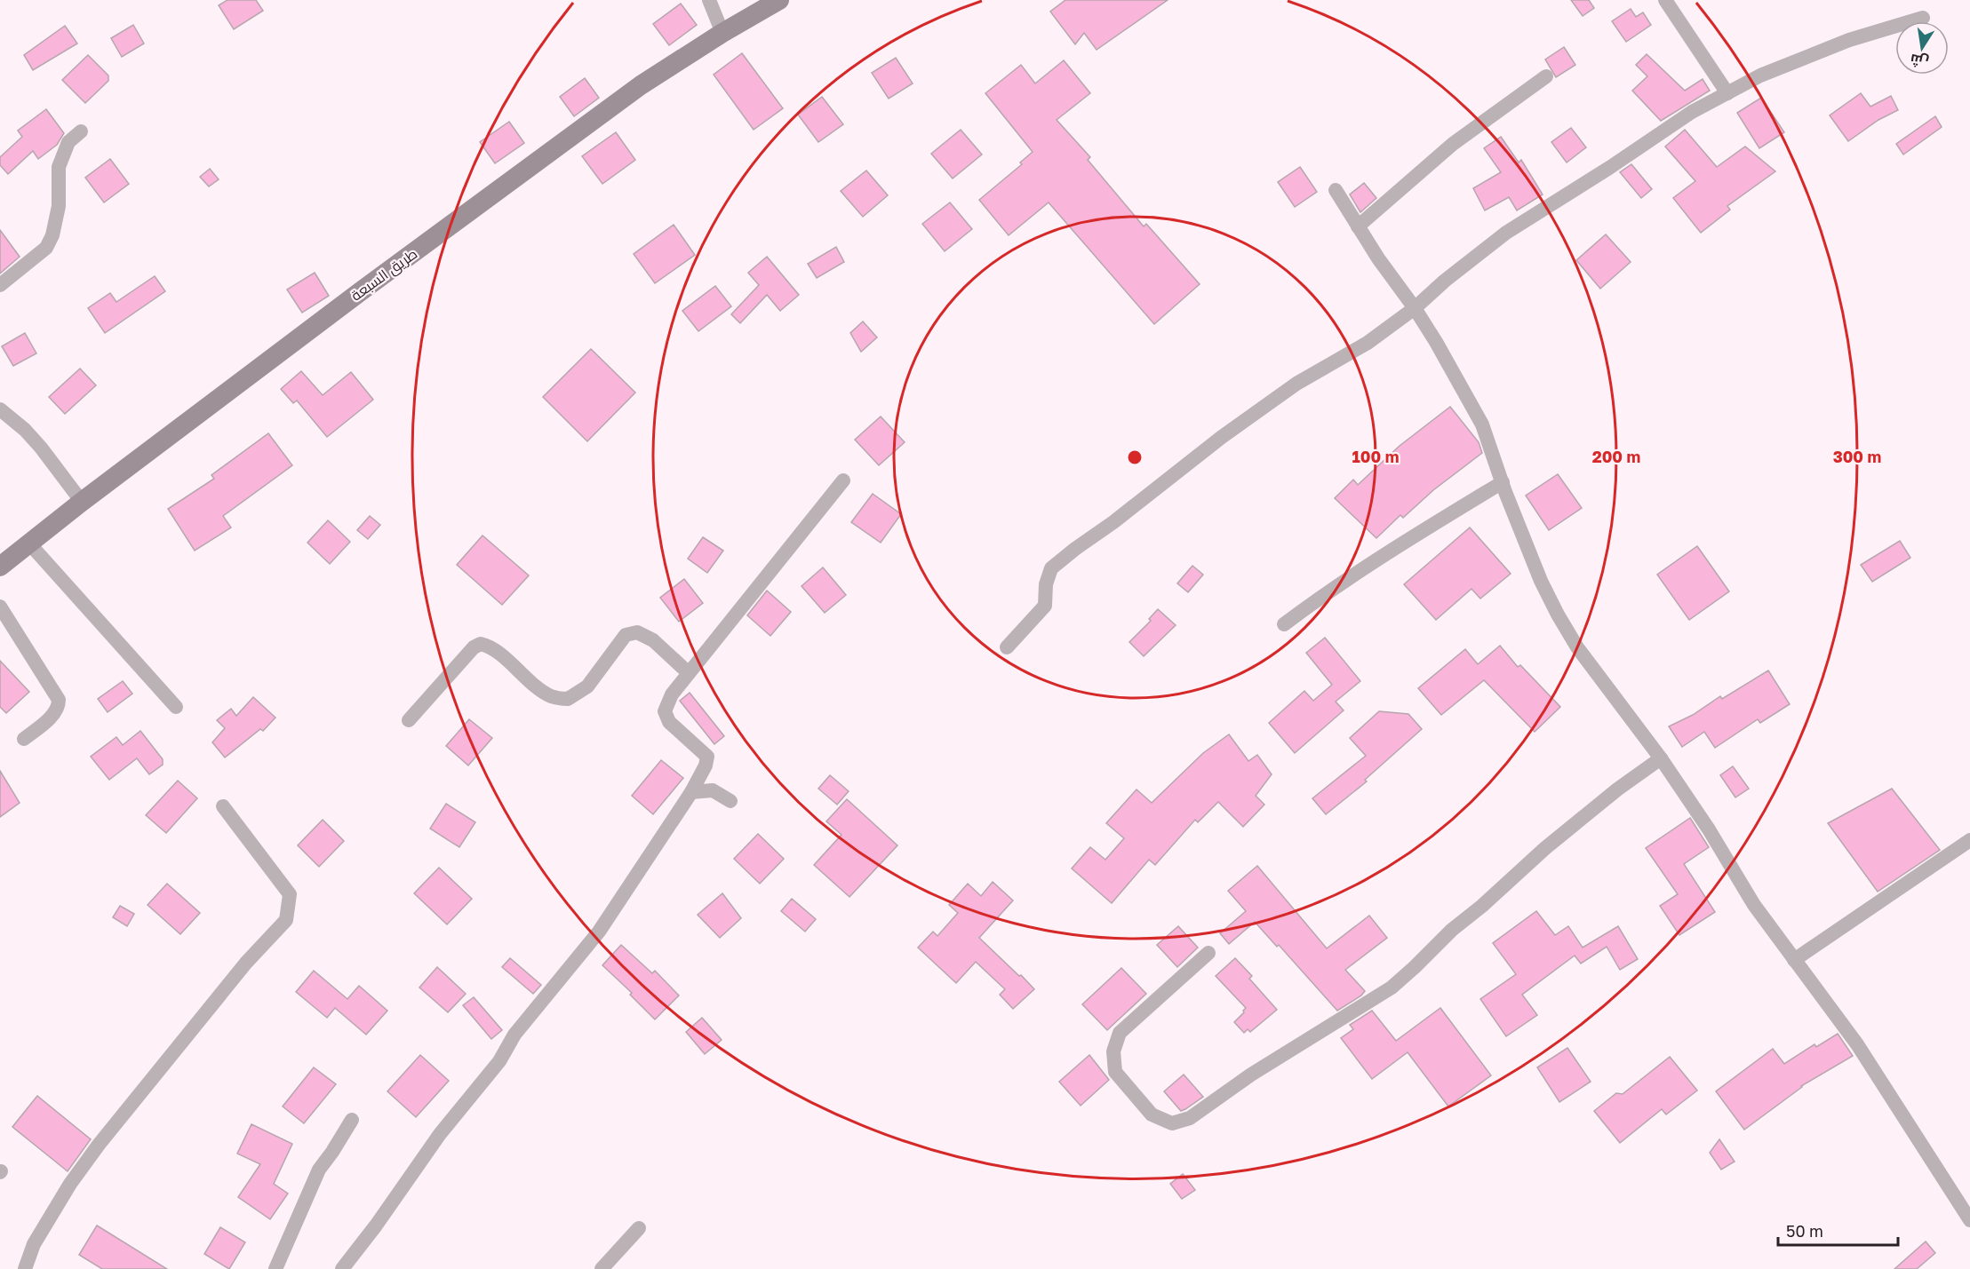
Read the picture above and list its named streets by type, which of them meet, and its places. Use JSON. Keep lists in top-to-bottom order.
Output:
{
  "streets": {
    "street": ["طريق السبعة"]
  },
  "scale_bar": "50 m",
  "north": "bottom",
  "rings": ["100 m", "200 m", "300 m"]
}
